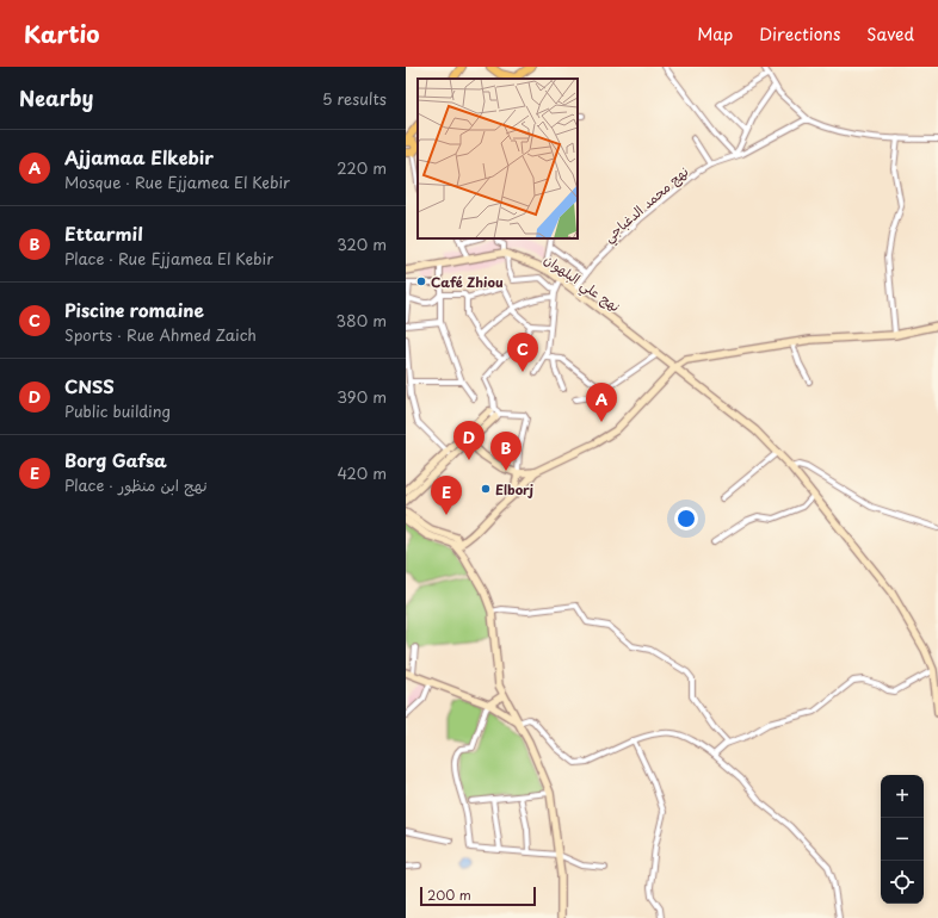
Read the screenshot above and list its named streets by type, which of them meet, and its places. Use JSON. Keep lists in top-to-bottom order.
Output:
{
  "streets": {
    "street": ["نهج محمد الدغباجي", "نهج علي البلهوان"]
  },
  "crossings": [
    ["نهج محمد الدغباجي", "نهج علي البلهوان"]
  ],
  "places": ["Café Zhiou", "Elborj"],
  "scale_bar": "200 m",
  "page": {
    "header": "Kartio",
    "nav": ["Map", "Directions", "Saved"],
    "heading": ["Nearby", "5 results"],
    "list": [
      {
        "mark": "A",
        "name": "Ajjamaa Elkebir",
        "note": "Mosque · Rue Ejjamea El Kebir",
        "value": "220 m"
      },
      {
        "mark": "B",
        "name": "Ettarmil",
        "note": "Place · Rue Ejjamea El Kebir",
        "value": "320 m"
      },
      {
        "mark": "C",
        "name": "Piscine romaine",
        "note": "Sports · Rue Ahmed Zaich",
        "value": "380 m"
      },
      {
        "mark": "D",
        "name": "CNSS",
        "note": "Public building",
        "value": "390 m"
      },
      {
        "mark": "E",
        "name": "Borg Gafsa",
        "note": "Place · نهج ابن منظور",
        "value": "420 m"
      }
    ],
    "pins": [
      "C",
      "A",
      "D",
      "B",
      "E"
    ],
    "map_buttons": ["+", "−"],
    "scale": "200 m"
  }
}
